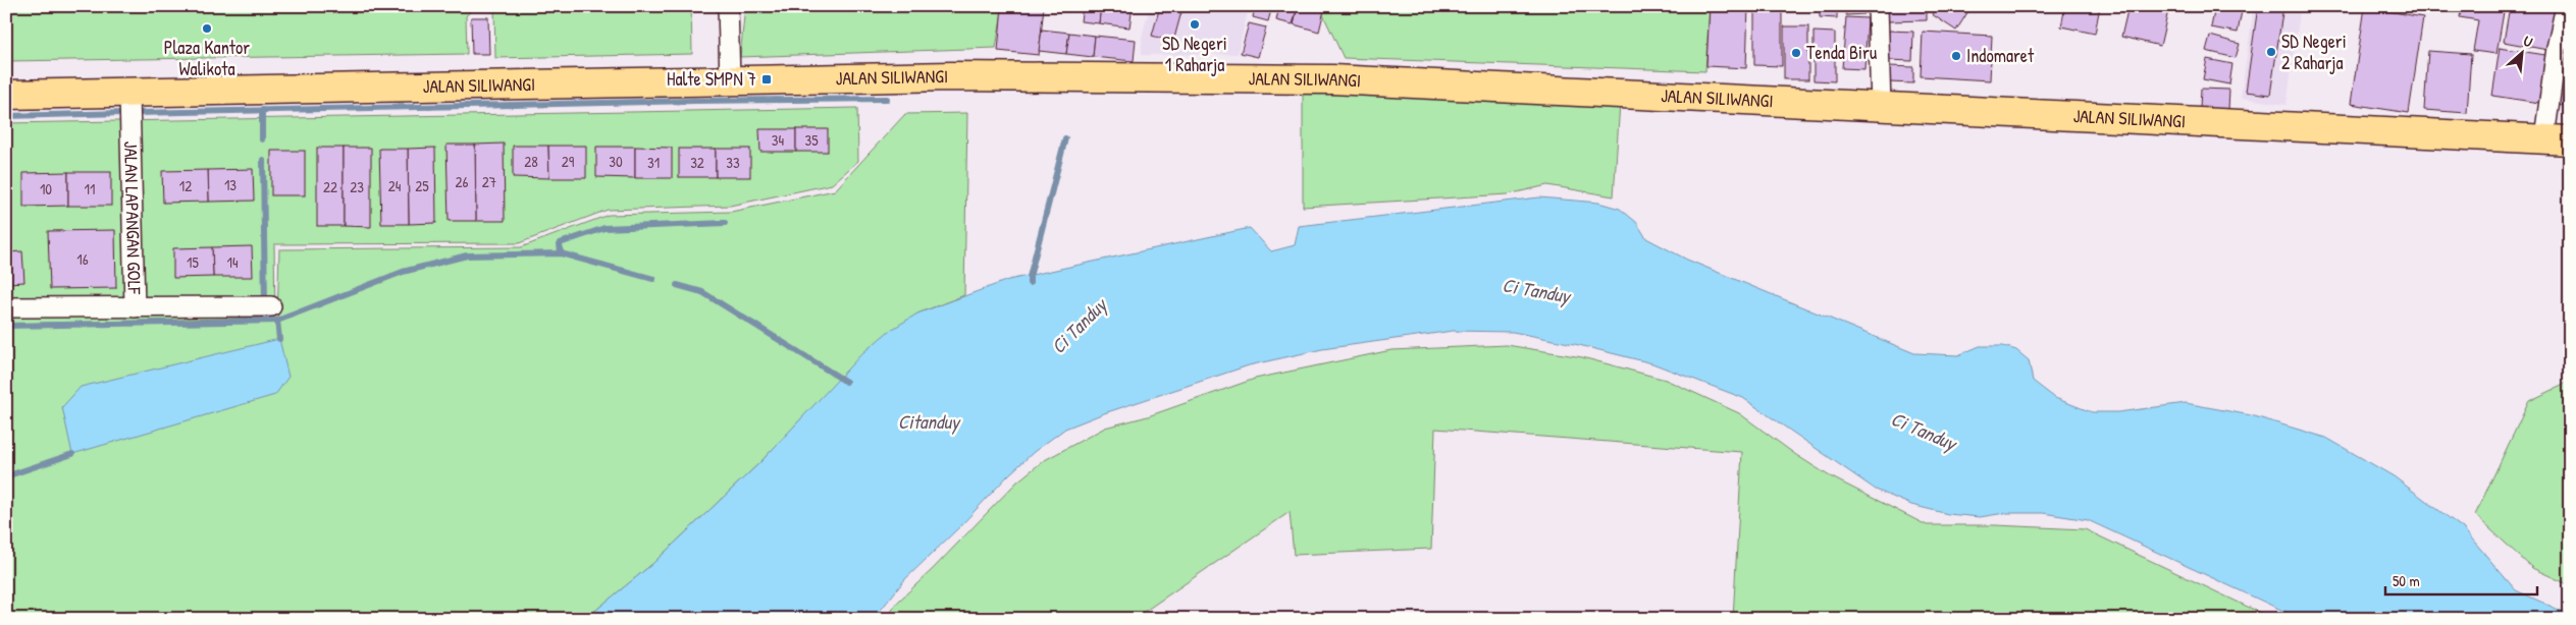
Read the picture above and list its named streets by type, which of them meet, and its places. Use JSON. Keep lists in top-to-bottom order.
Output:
{
  "streets": {
    "highway": ["JALAN SILIWANGI"],
    "street": ["JALAN LAPANGAN GOLF"]
  },
  "crossings": [
    ["JALAN SILIWANGI", "JALAN LAPANGAN GOLF"]
  ],
  "water": ["Ci Tanduy", "Citanduy"],
  "places": {
    "other": [
      "SD Negeri 1 Raharja",
      "Plaza Kantor Walikota",
      "SD Negeri 2 Raharja",
      "Tenda Biru",
      "Indomaret"
    ],
    "transit": ["Halte SMPN 7"]
  },
  "house_numbers": [
    "34",
    "35",
    "28",
    "29",
    "30",
    "31",
    "32",
    "33",
    "26",
    "27",
    "13",
    "12",
    "24",
    "25",
    "22",
    "23",
    "10",
    "11",
    "16",
    "15",
    "14"
  ],
  "scale_bar": "50 m",
  "north": "top right"
}
